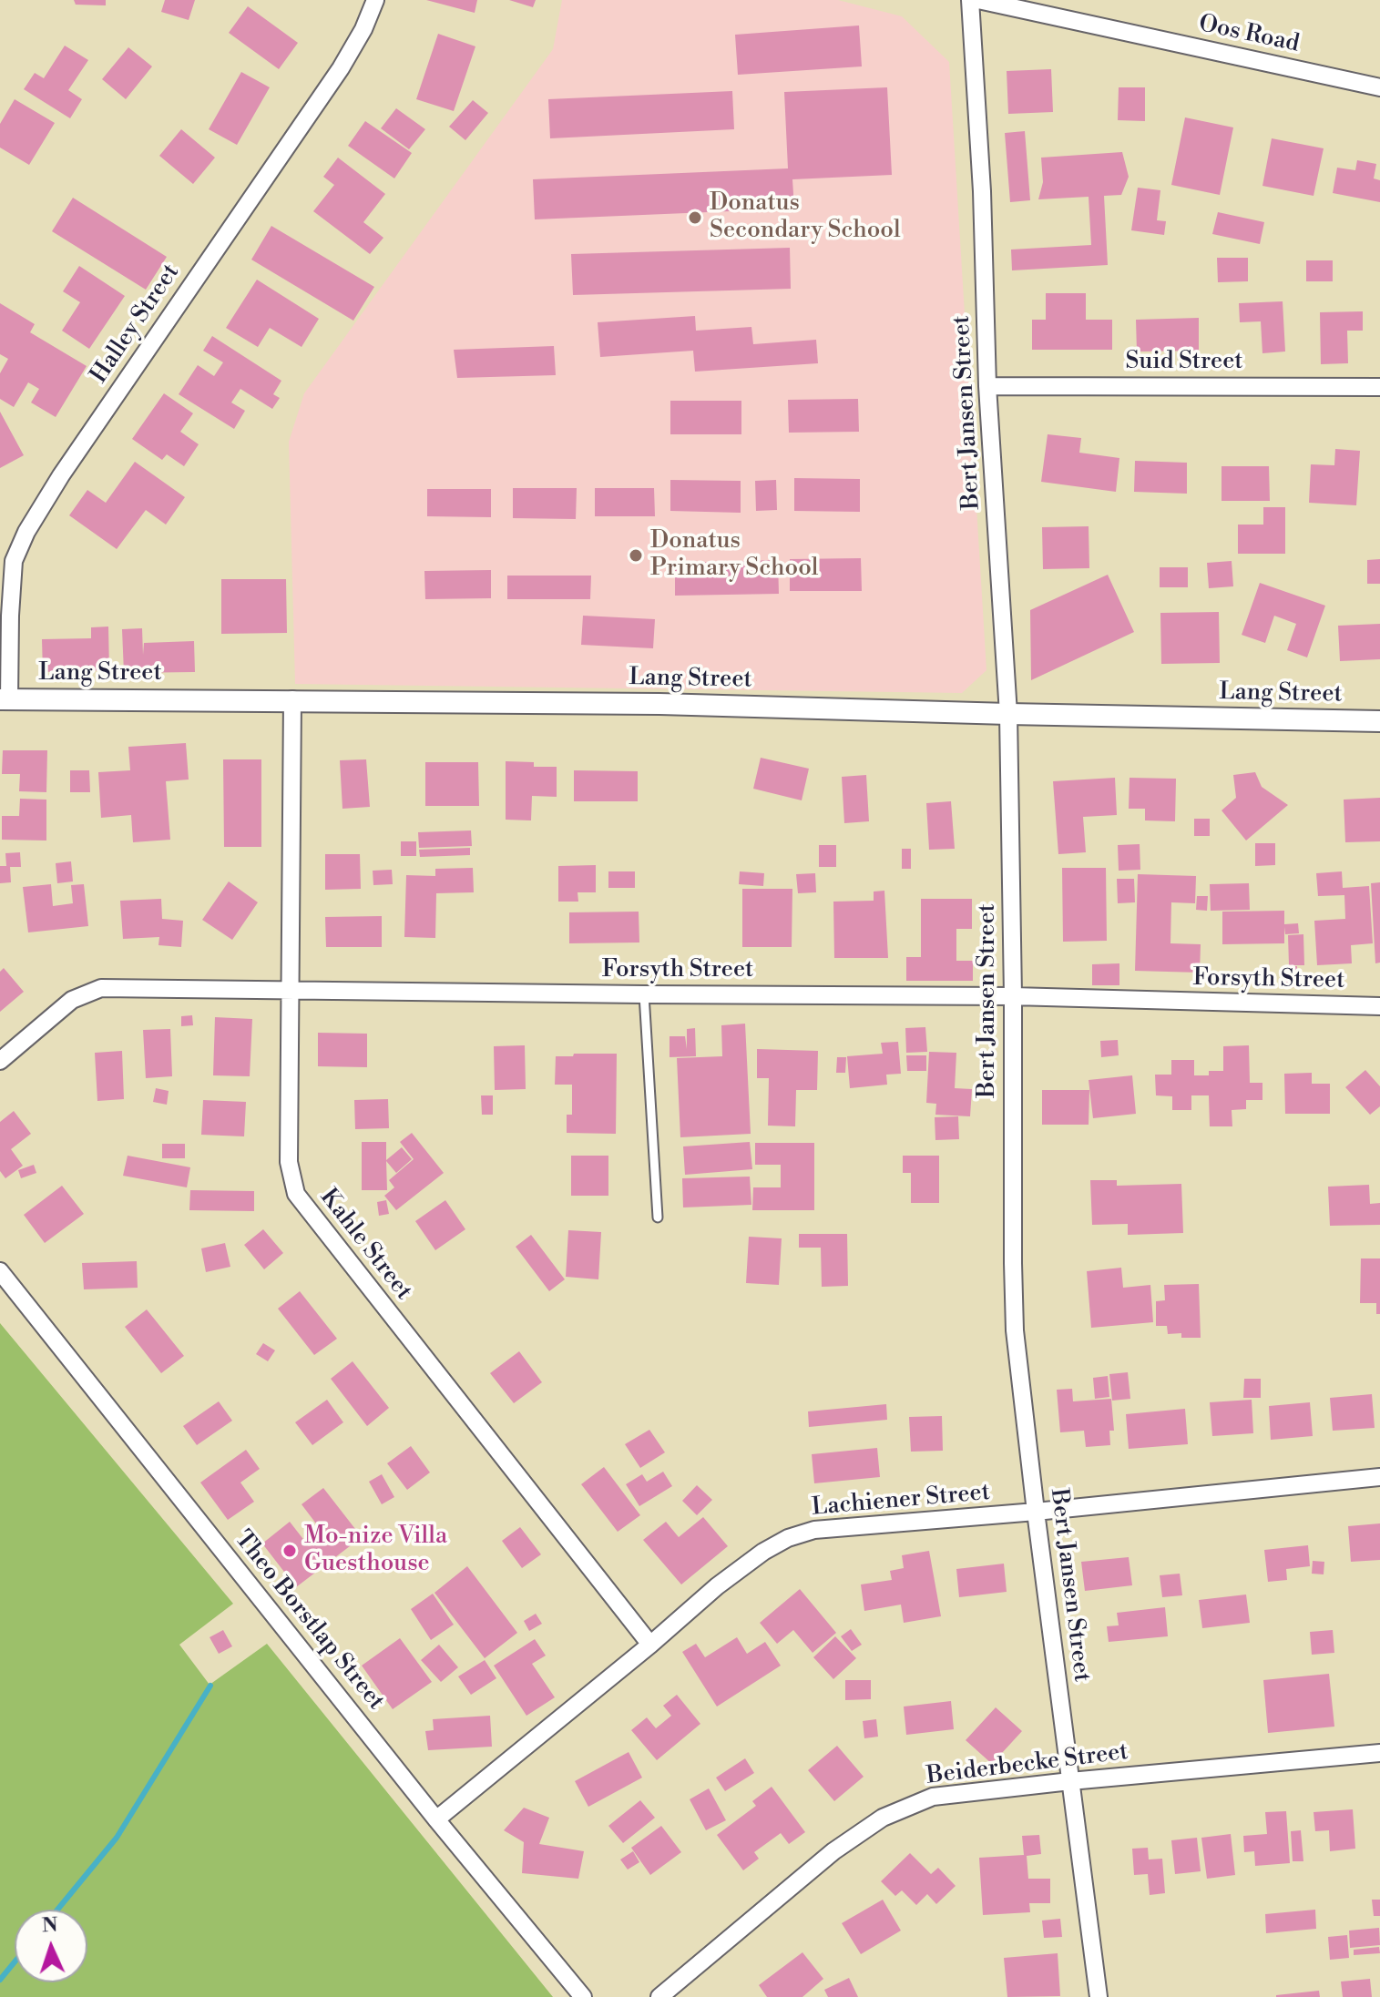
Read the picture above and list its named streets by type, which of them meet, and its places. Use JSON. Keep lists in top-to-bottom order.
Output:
{
  "streets": {
    "street": [
      "Oos Road",
      "Halley Street",
      "Suid Street",
      "Bert Jansen Street",
      "Lang Street",
      "Forsyth Street",
      "Kahle Street",
      "Lachiener Street",
      "Theo Borstlap Street",
      "Beiderbecke Street"
    ]
  },
  "crossings": [
    ["Halley Street", "Lang Street"],
    ["Suid Street", "Bert Jansen Street"],
    ["Bert Jansen Street", "Lang Street"],
    ["Bert Jansen Street", "Forsyth Street"],
    ["Bert Jansen Street", "Lachiener Street"],
    ["Bert Jansen Street", "Beiderbecke Street"],
    ["Lang Street", "Kahle Street"],
    ["Forsyth Street", "Kahle Street"],
    ["Kahle Street", "Lachiener Street"],
    ["Lachiener Street", "Theo Borstlap Street"]
  ],
  "places": ["Donatus Secondary School", "Donatus Primary School", "Mo-nize Villa Guesthouse"],
  "north": "top"
}
